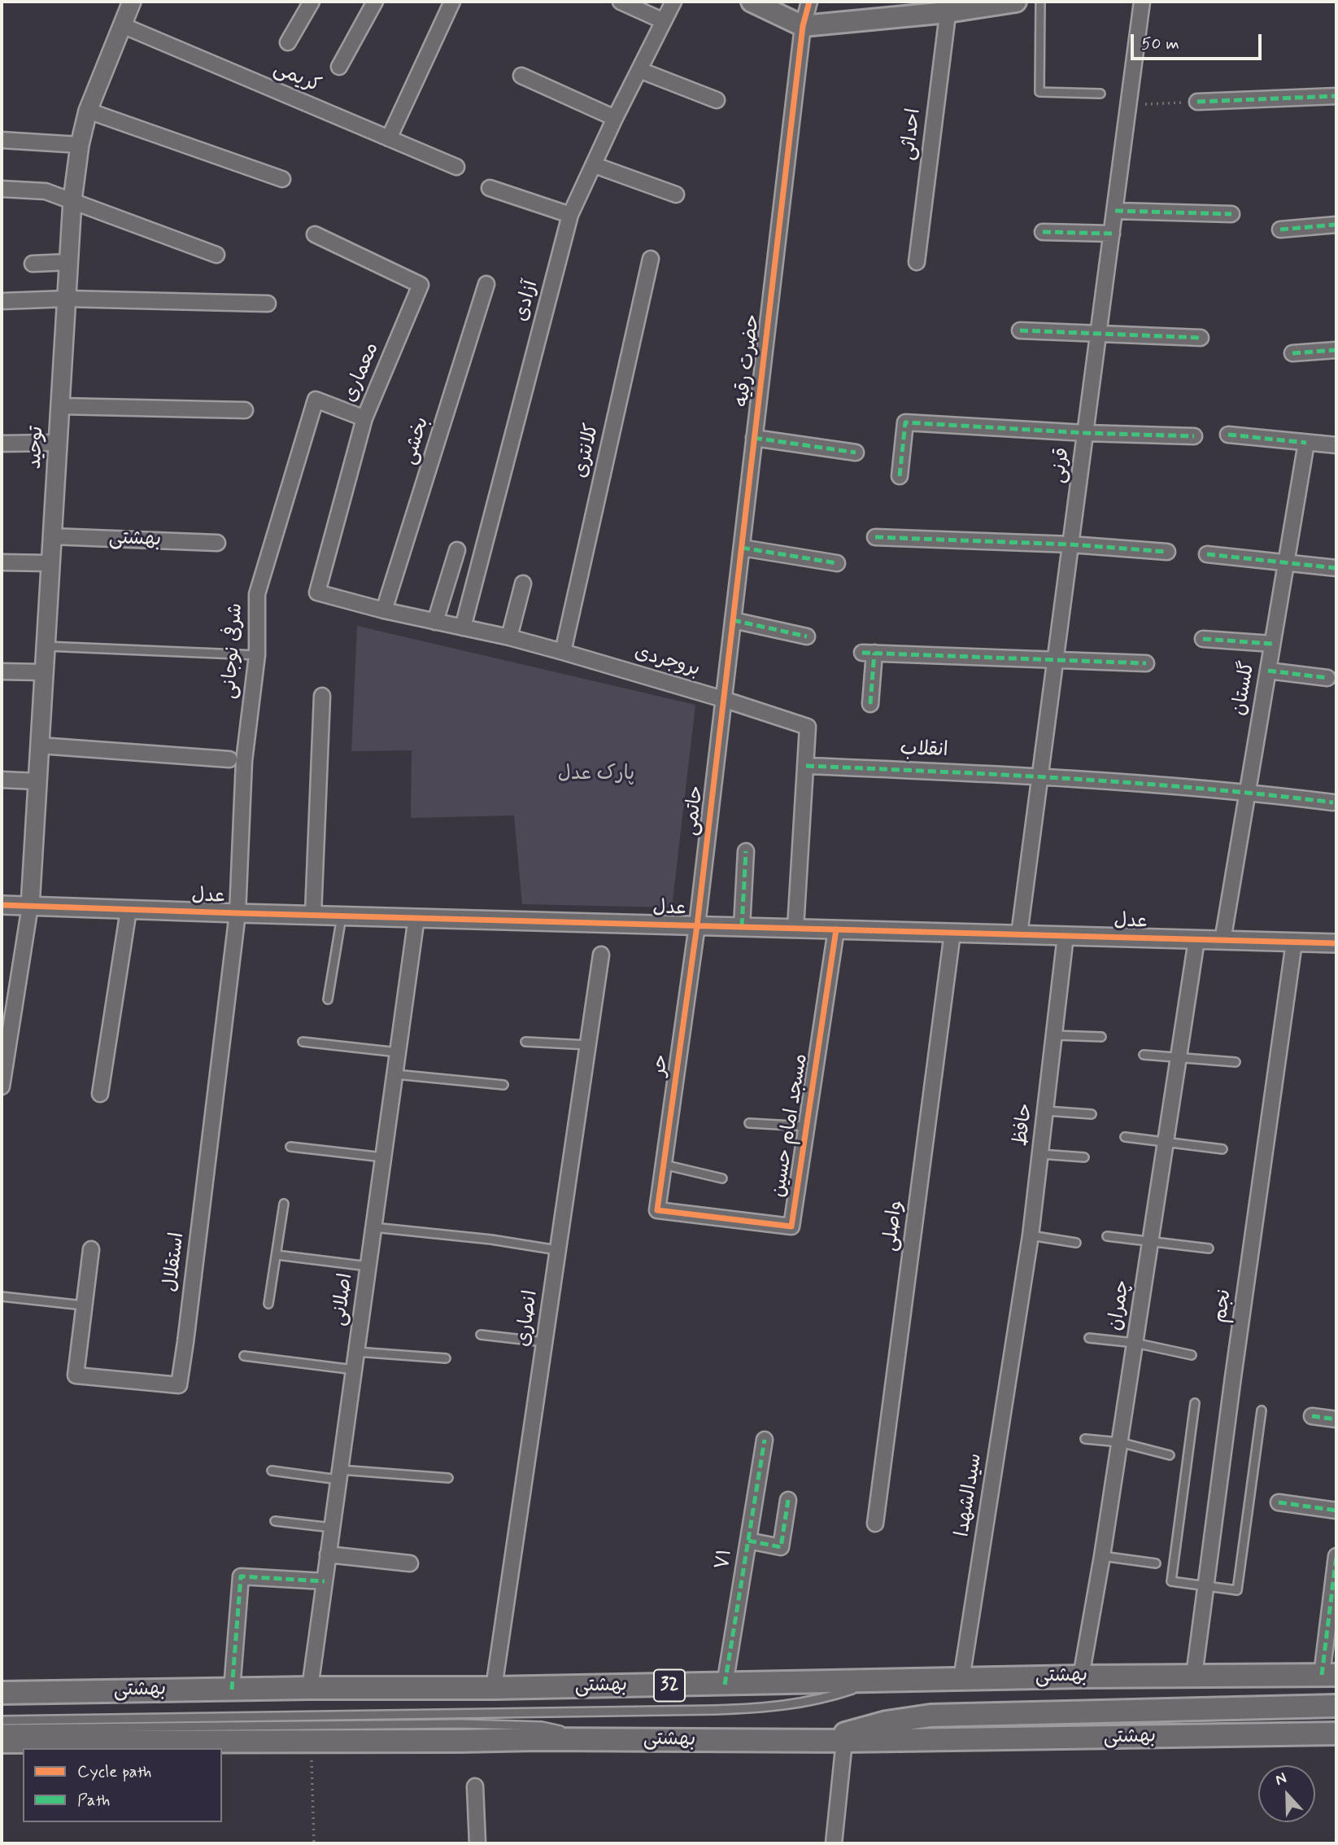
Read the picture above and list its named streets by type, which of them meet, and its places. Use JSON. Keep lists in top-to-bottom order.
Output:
{
  "streets": {
    "main road": ["بهشتی", "بهشتى", "32"],
    "street": [
      "کریمی",
      "احداثی",
      "آزادی",
      "حضرت رقیه",
      "معماری",
      "بخشی",
      "توحید",
      "کلانتری",
      "قرنی",
      "شرفی نوجانی",
      "بروجردی",
      "گلستان",
      "انقلاب",
      "حاتمی",
      "عدل",
      "حر",
      "حافظ",
      "مسجد امام حسین",
      "واصلی",
      "استقلال",
      "اصلانی",
      "چمران",
      "نجم",
      "انصاری",
      "سیدالشهدا",
      "۷۱"
    ]
  },
  "crossings": [
    ["کریمی", "توحید"],
    ["آزادی", "بروجردی"],
    ["حضرت رقیه", "بروجردی"],
    ["حضرت رقیه", "حاتمی"],
    ["معماری", "شرفی نوجانی"],
    ["معماری", "بروجردی"],
    ["بخشی", "بروجردی"],
    ["توحید", "بهشتی"],
    ["توحید", "عدل"],
    ["کلانتری", "بروجردی"],
    ["قرنی", "انقلاب"],
    ["قرنی", "عدل"],
    ["شرفی نوجانی", "عدل"],
    ["شرفی نوجانی", "استقلال"],
    ["بروجردی", "انقلاب"],
    ["بروجردی", "حاتمی"],
    ["بروجردی", "عدل"],
    ["گلستان", "انقلاب"],
    ["گلستان", "عدل"],
    ["حاتمی", "عدل"],
    ["حاتمی", "حر"],
    ["عدل", "حر"],
    ["عدل", "حافظ"],
    ["عدل", "مسجد امام حسین"],
    ["عدل", "واصلی"],
    ["عدل", "استقلال"],
    ["عدل", "اصلانی"],
    ["عدل", "چمران"],
    ["عدل", "نجم"],
    ["حر", "مسجد امام حسین"],
    ["حافظ", "سیدالشهدا"],
    ["اصلانی", "بهشتى"],
    ["چمران", "بهشتى"],
    ["نجم", "بهشتى"],
    ["انصاری", "بهشتى"],
    ["سیدالشهدا", "بهشتى"],
    ["۷۱", "بهشتى"]
  ],
  "parks": ["پارک عدل"],
  "legend": ["Cycle path", "Path"],
  "scale_bar": "50 m",
  "north": "top"
}
